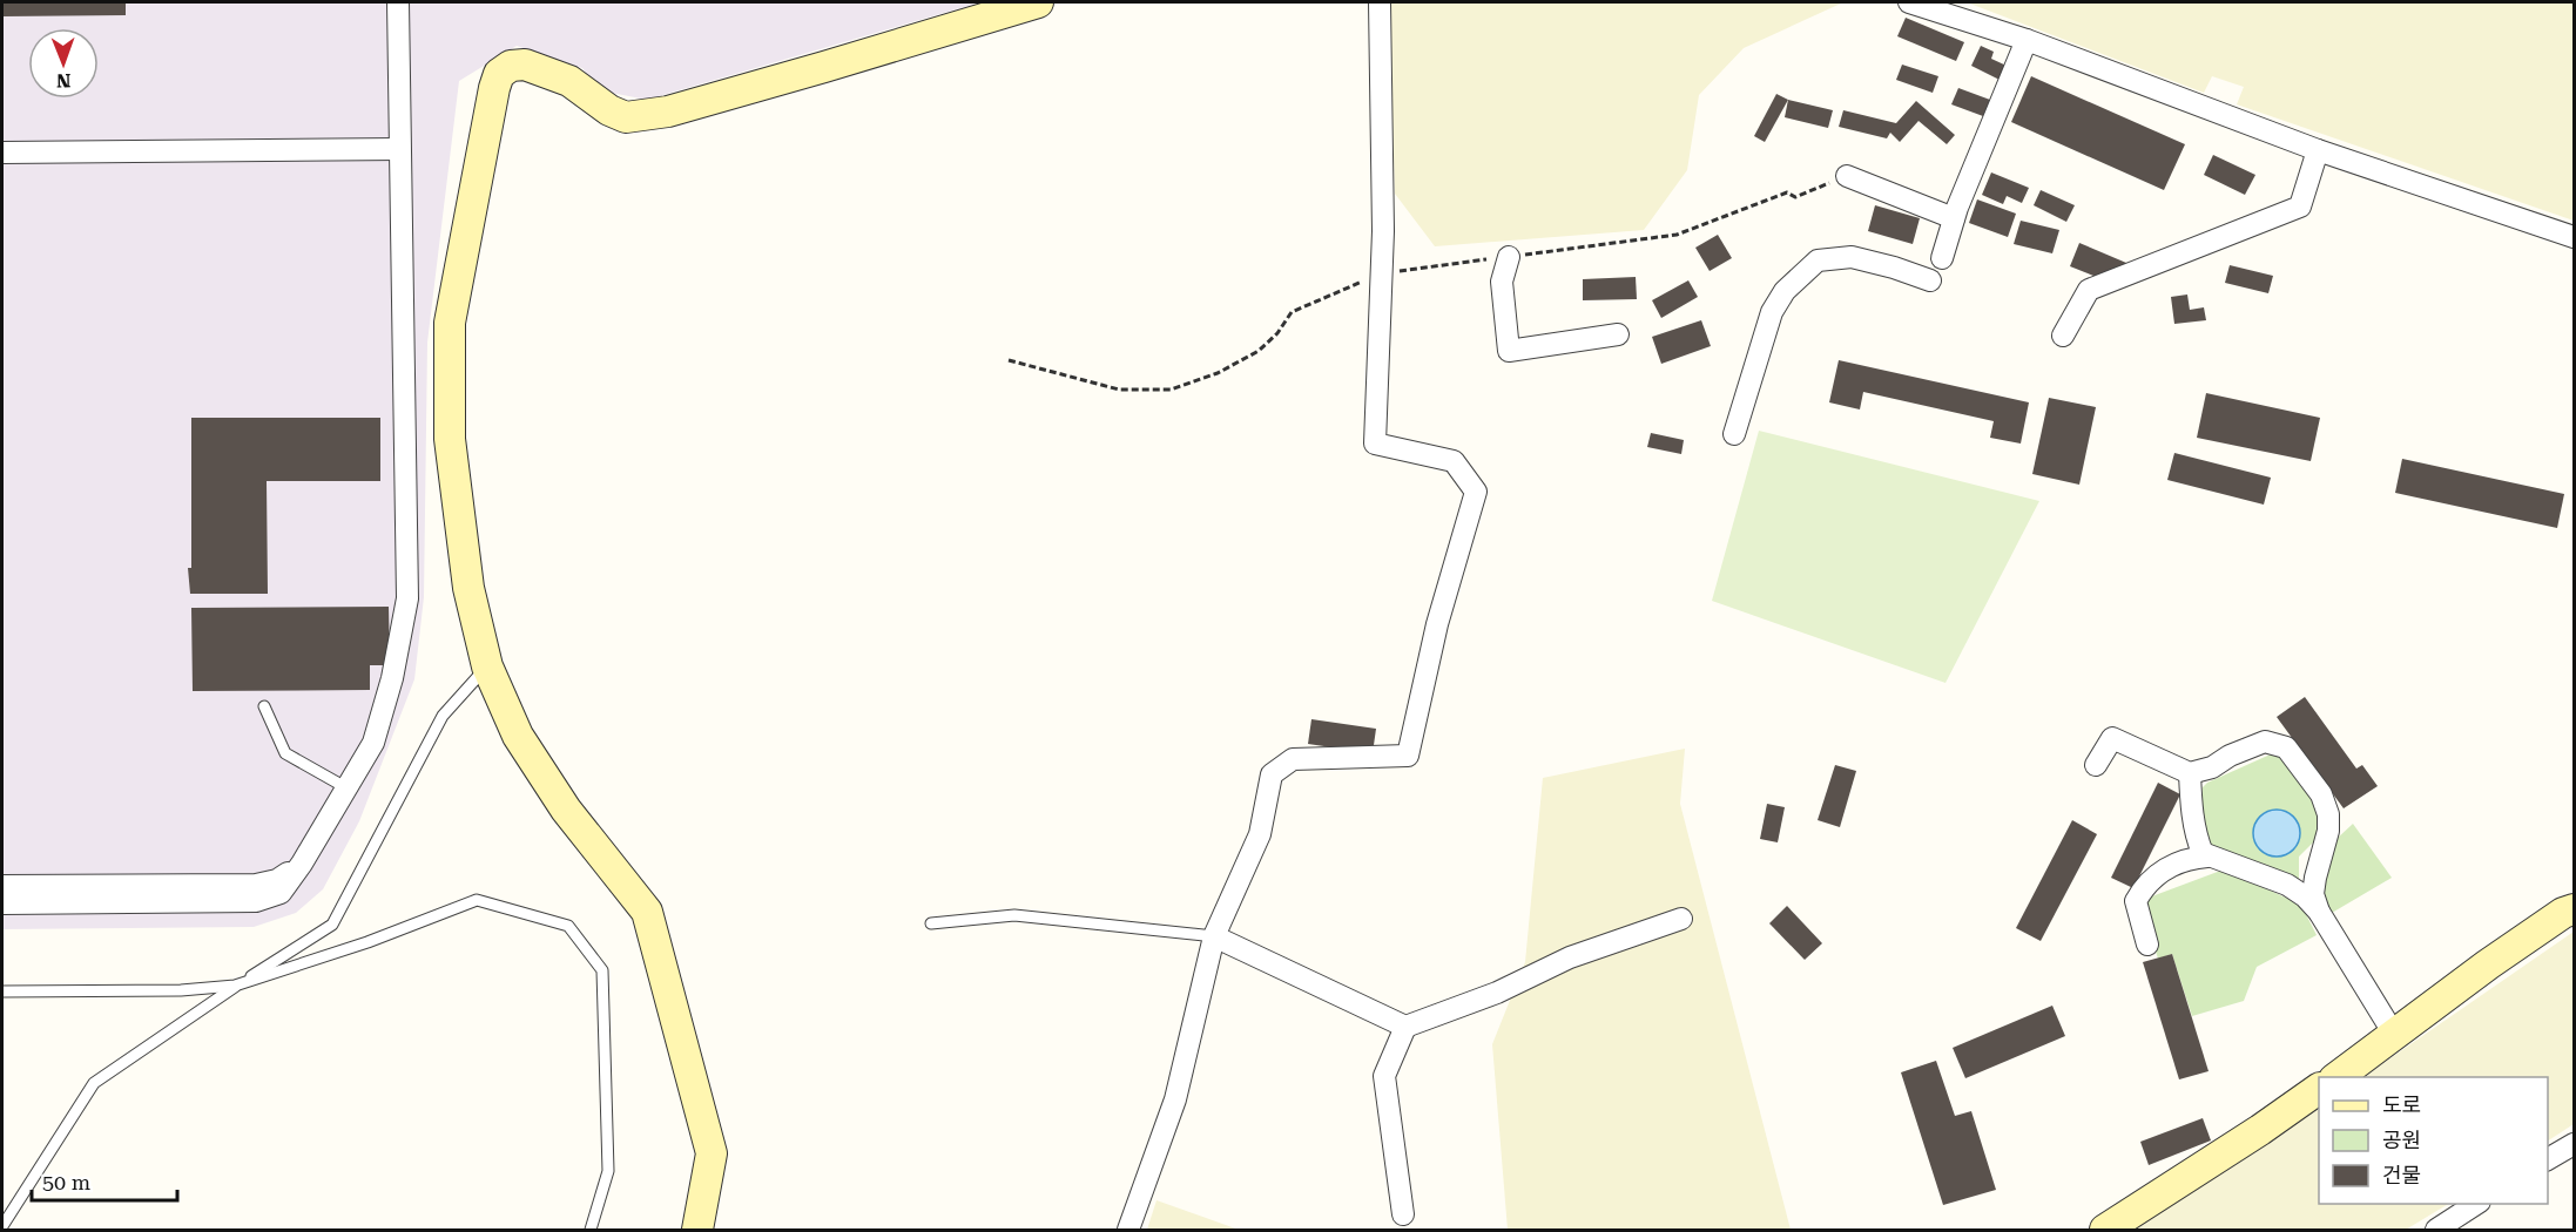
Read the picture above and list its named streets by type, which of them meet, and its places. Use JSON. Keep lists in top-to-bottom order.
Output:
{
  "legend": ["도로", "공원", "건물"],
  "scale_bar": "50 m",
  "north": "bottom"
}
